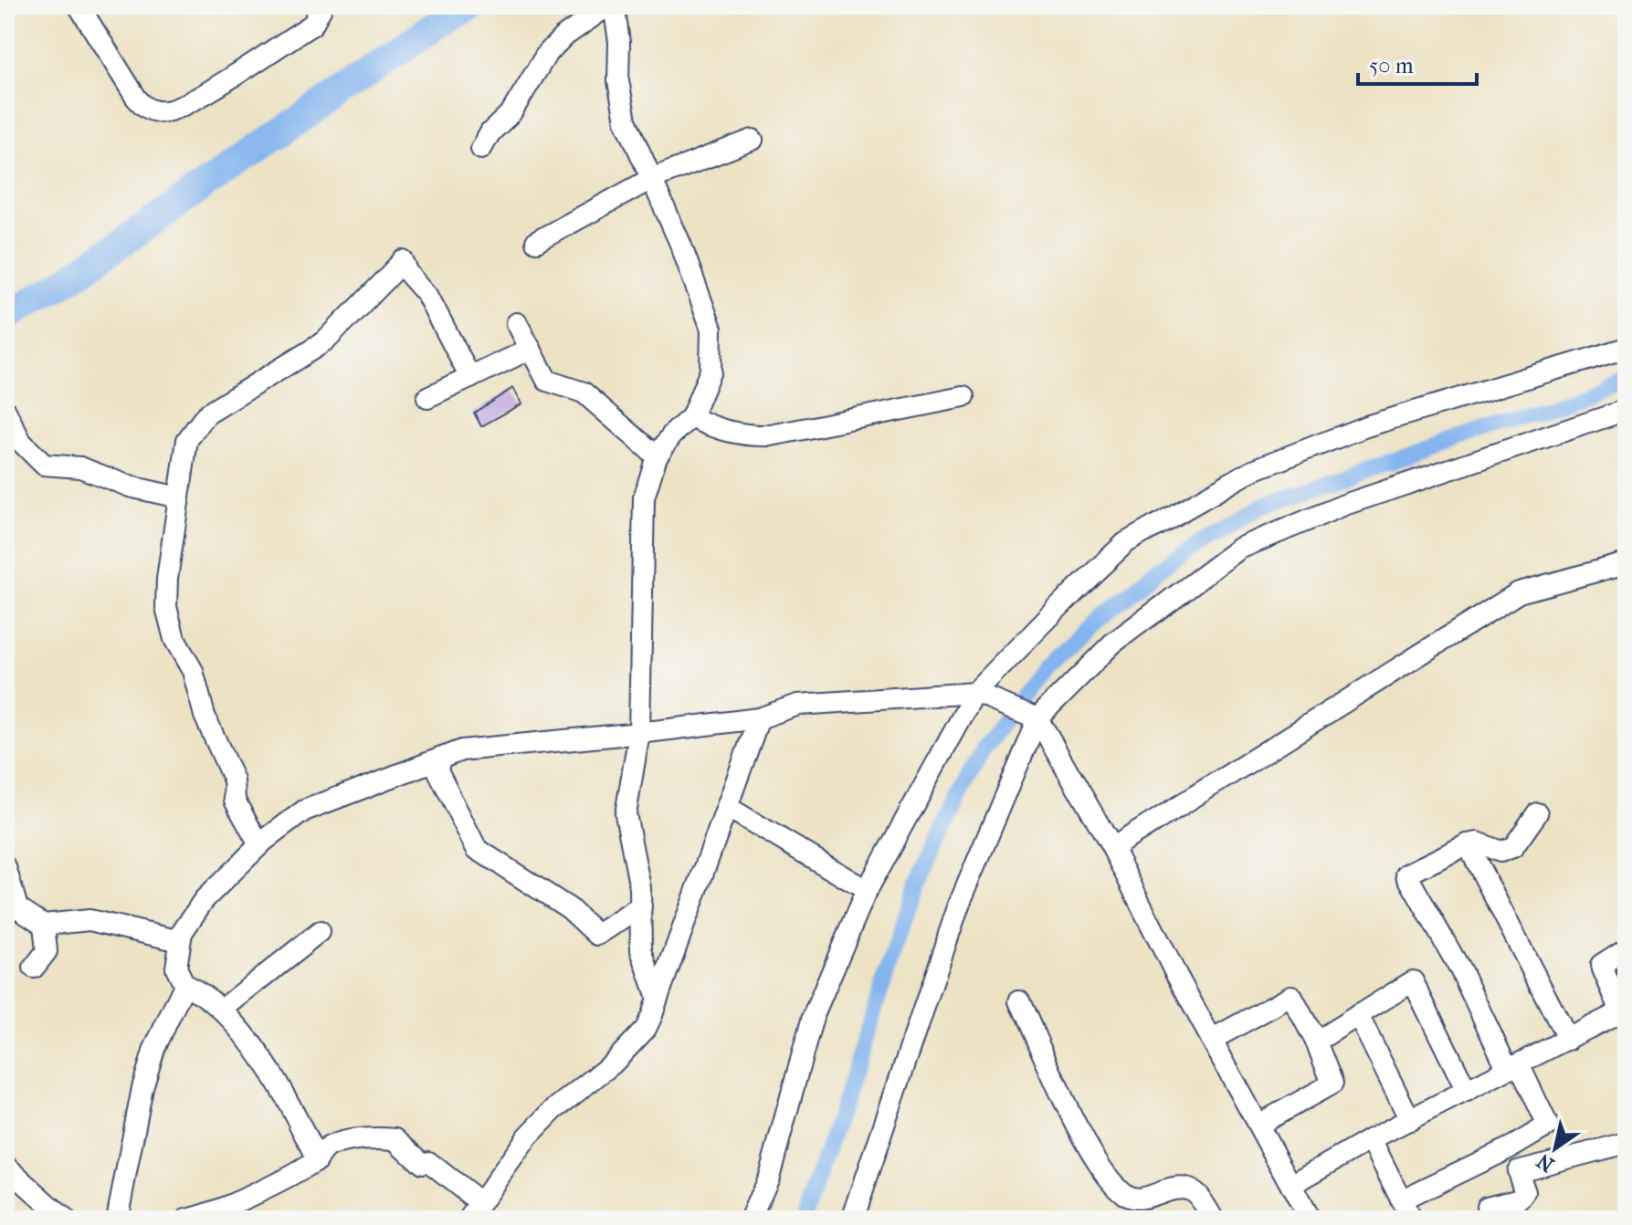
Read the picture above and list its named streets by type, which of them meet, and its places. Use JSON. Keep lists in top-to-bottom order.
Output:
{
  "scale_bar": "50 m",
  "north": "bottom left"
}
